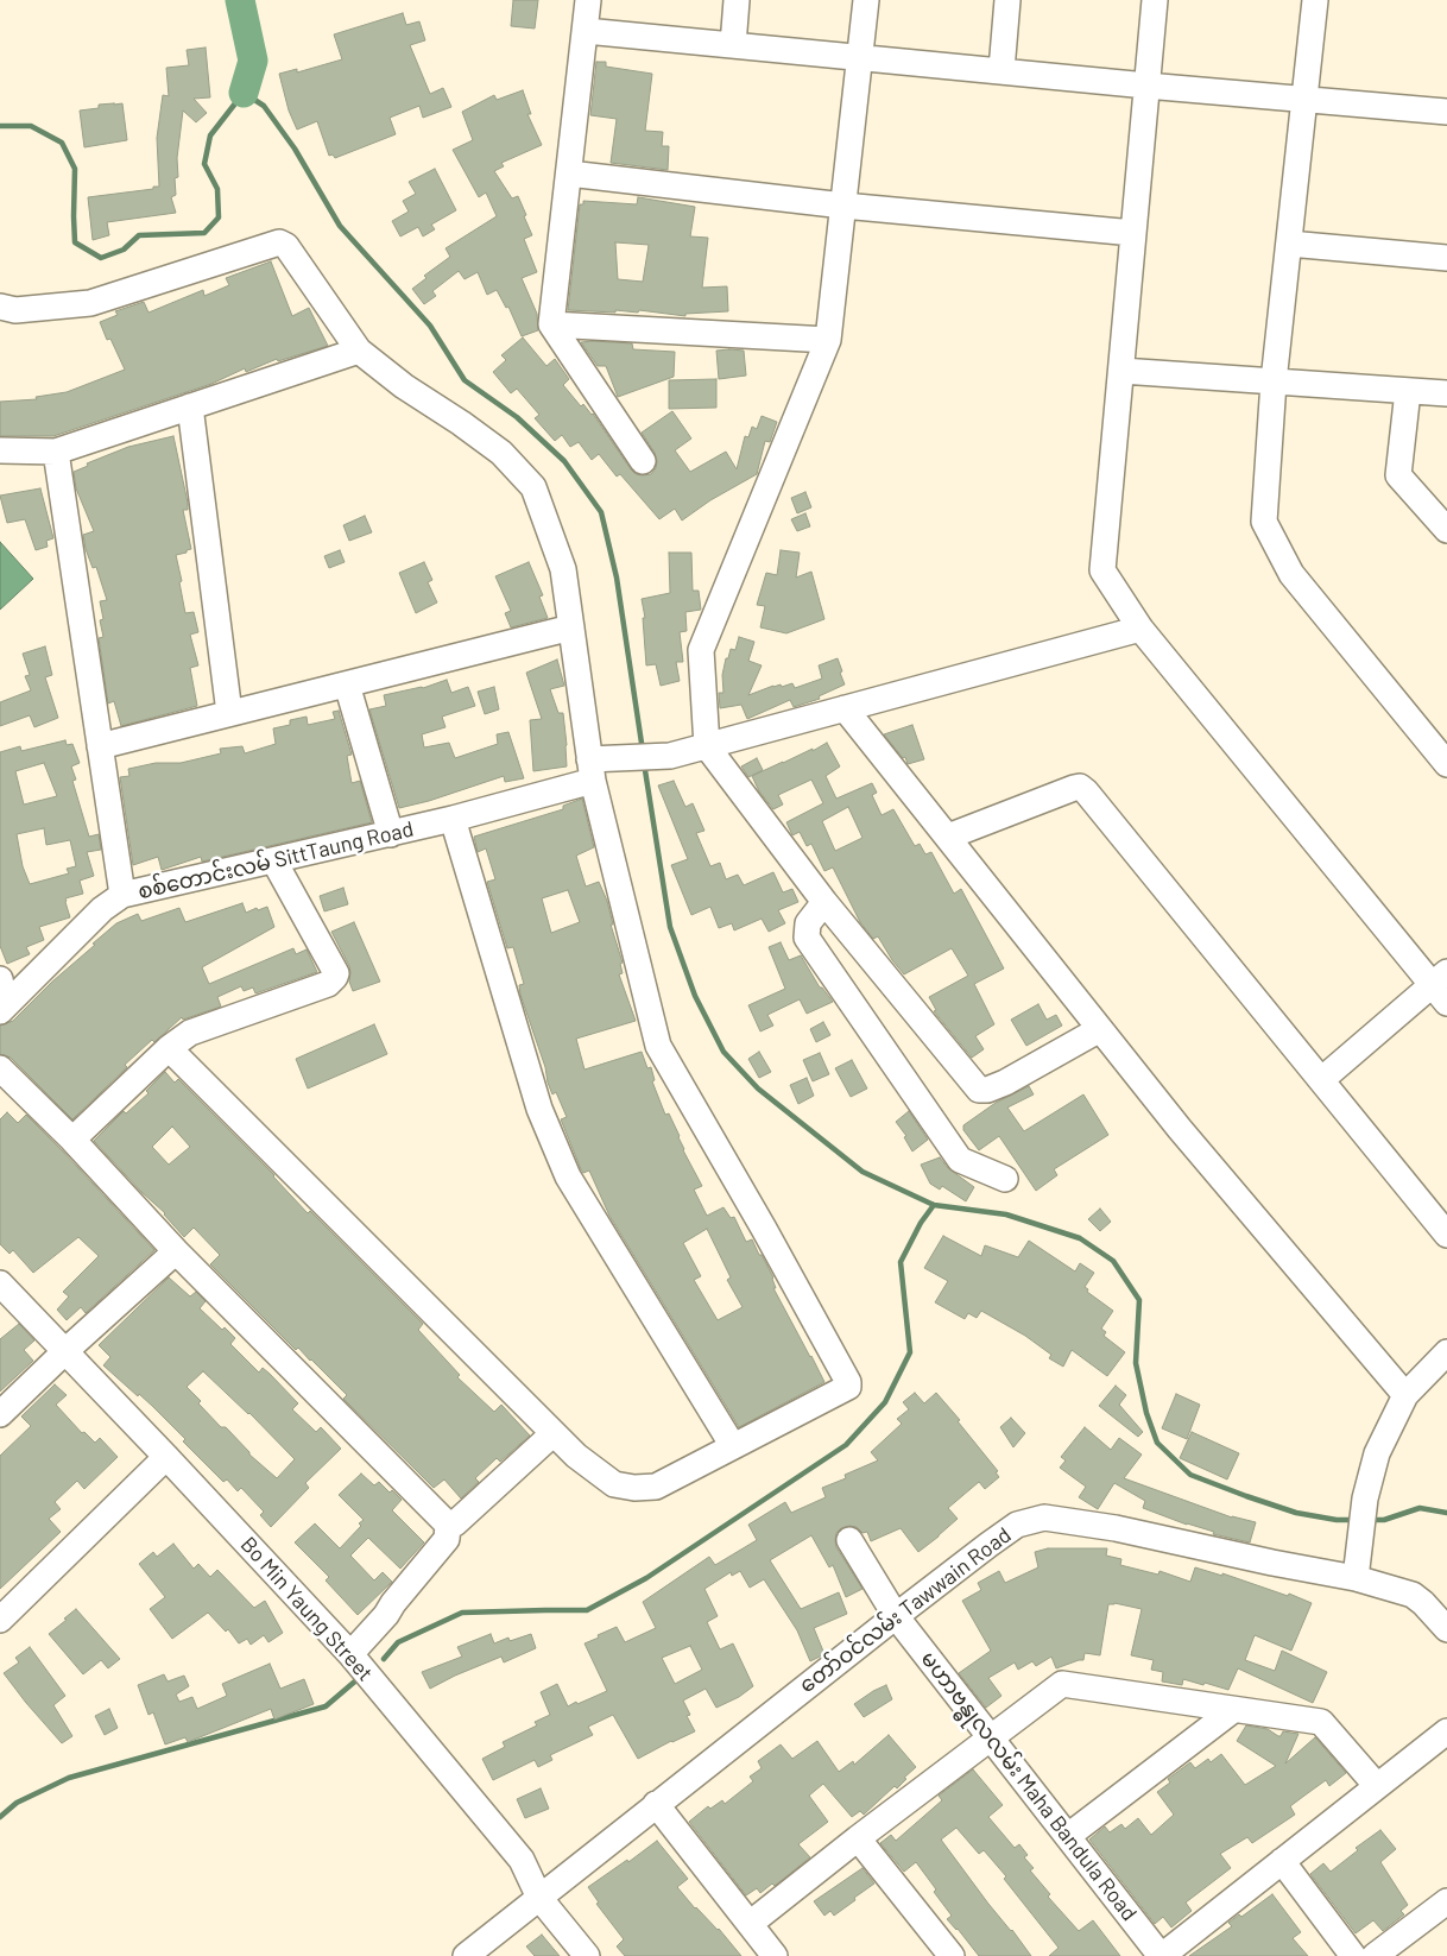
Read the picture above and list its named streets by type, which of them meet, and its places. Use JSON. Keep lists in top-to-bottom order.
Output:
{
  "streets": {
    "street": [
      "စစ်တောင်းလမ် SittTaung Road",
      "Bo Min Yaung Street",
      "တော်ဝင်လမ်း Tawwain Road",
      "မဟာဗန္ဓုလလမ်း Maha Bandula Road"
    ]
  },
  "crossings": [
    ["Bo Min Yaung Street", "တော်ဝင်လမ်း Tawwain Road"],
    ["တော်ဝင်လမ်း Tawwain Road", "မဟာဗန္ဓုလလမ်း Maha Bandula Road"]
  ]
}
